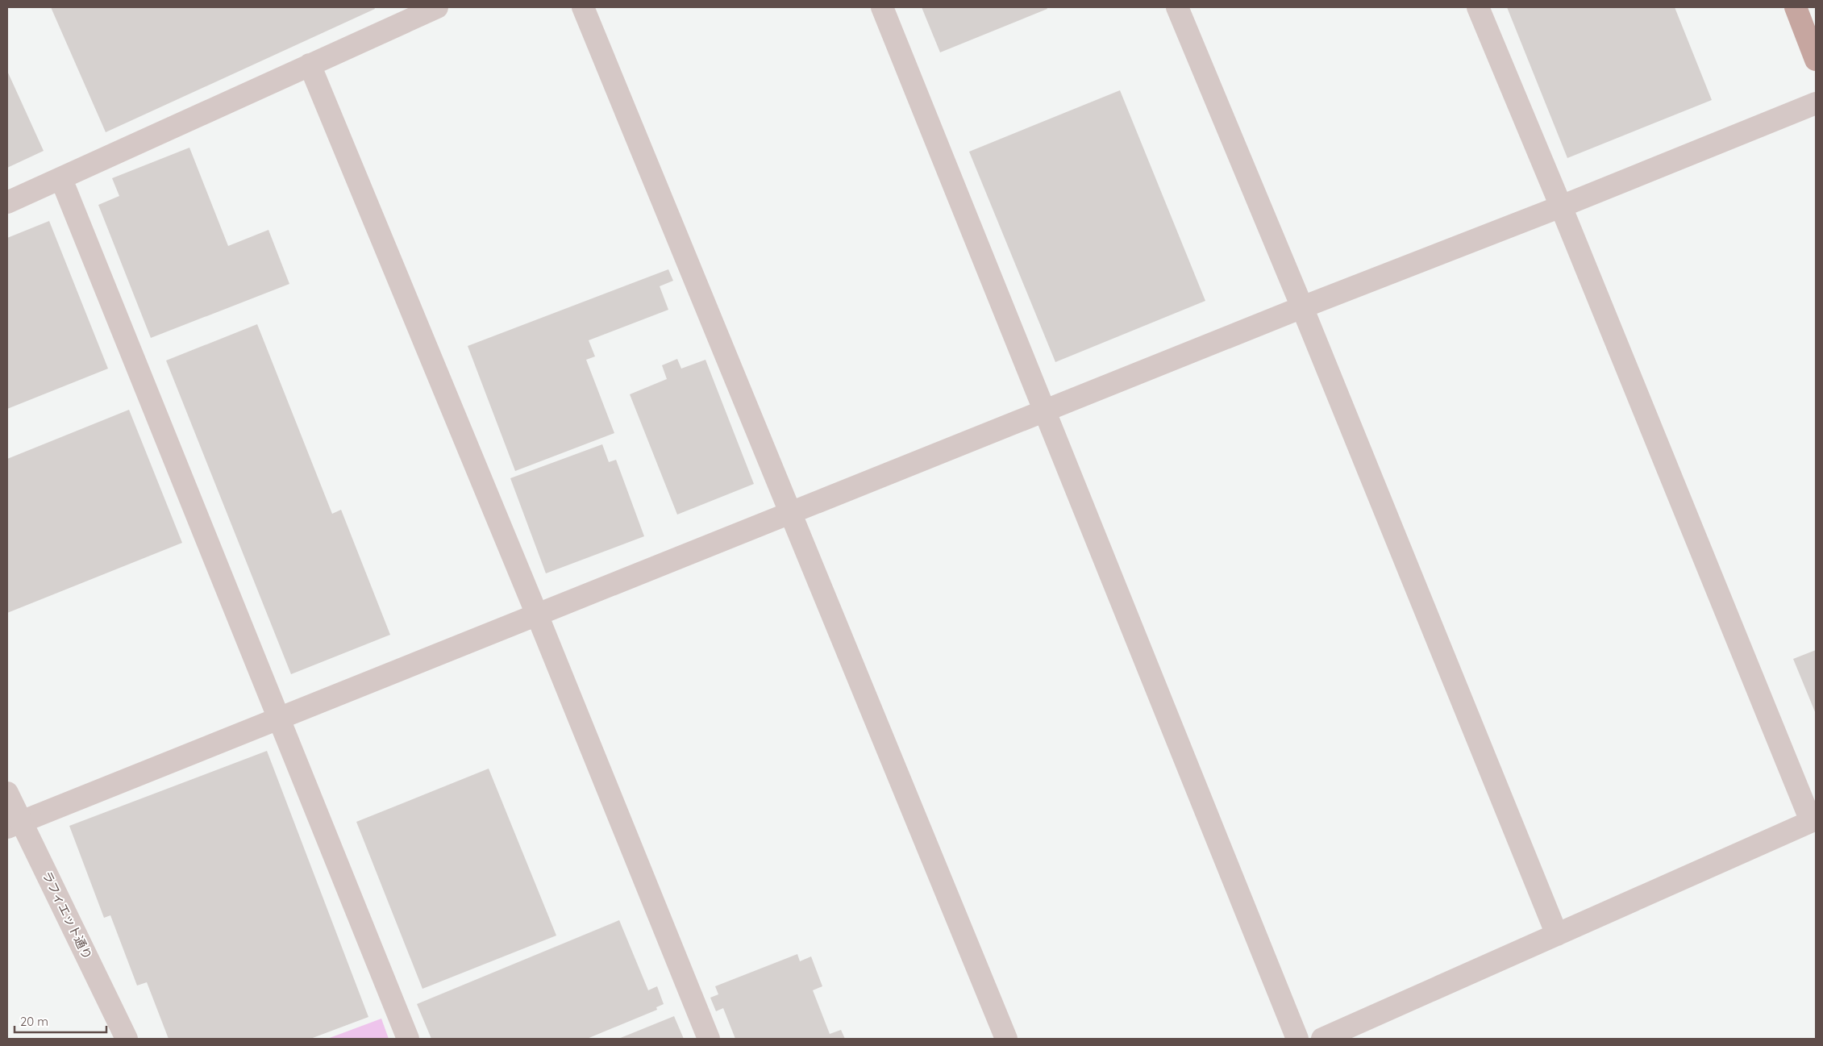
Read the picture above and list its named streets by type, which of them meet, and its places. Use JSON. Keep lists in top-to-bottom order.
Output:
{
  "streets": {
    "street": ["ラフィエット通り"]
  },
  "scale_bar": "20 m"
}
